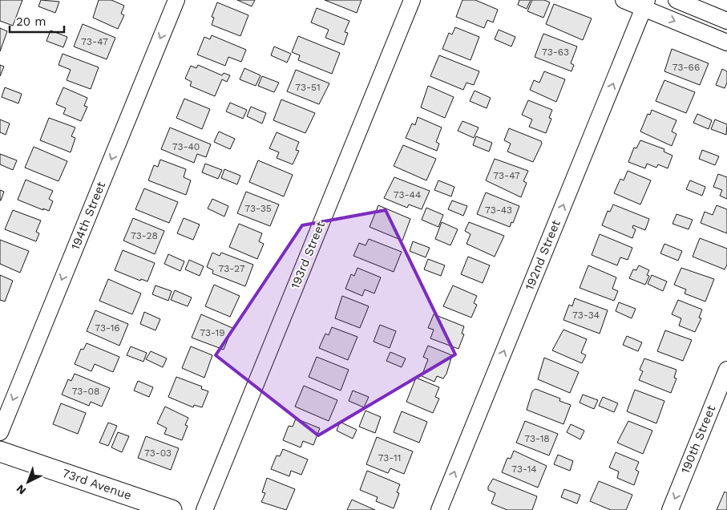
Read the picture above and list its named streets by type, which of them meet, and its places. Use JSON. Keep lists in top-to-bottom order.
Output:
{
  "streets": {
    "street": [
      "194th Street",
      "193rd Street",
      "192nd Street",
      "190th Street",
      "73rd Avenue"
    ]
  },
  "one_way": ["194th Street", "192nd Street", "190th Street"],
  "house_numbers": [
    "73-47",
    "73-63",
    "73-66",
    "73-51",
    "73-40",
    "73-47",
    "73-44",
    "73-35",
    "73-43",
    "73-28",
    "73-27",
    "73-34",
    "73-16",
    "73-19",
    "73-08",
    "73-18",
    "73-03",
    "73-11",
    "73-14"
  ],
  "scale_bar": "20 m",
  "north": "bottom left"
}
